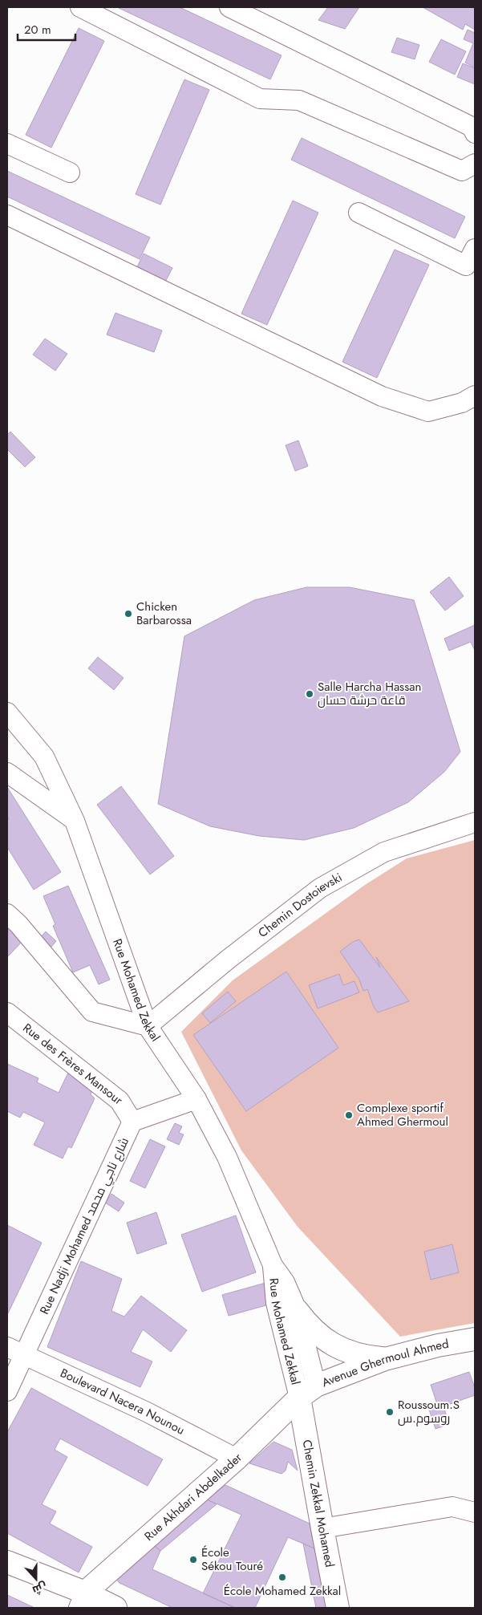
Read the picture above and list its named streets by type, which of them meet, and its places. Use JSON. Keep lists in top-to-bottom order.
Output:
{
  "streets": {
    "main road": ["Avenue Ghermoul Ahmed", "Rue Akhdari Abdelkader", "Chemin Zekkal Mohamed"],
    "street": [
      "Chemin Dostoievski",
      "Rue Mohamed Zekkal",
      "Rue des Frères Mansour",
      "Rue Nadji Mohamed شارع ناجي محمد",
      "Boulevard Nacera Nounou"
    ]
  },
  "crossings": [
    ["Chemin Dostoievski", "Rue Mohamed Zekkal"],
    ["Rue Mohamed Zekkal", "Avenue Ghermoul Ahmed"],
    ["Rue Mohamed Zekkal", "Rue Akhdari Abdelkader"],
    ["Rue Mohamed Zekkal", "Chemin Zekkal Mohamed"],
    ["Rue des Frères Mansour", "Rue Nadji Mohamed شارع ناجي محمد"],
    ["Rue Nadji Mohamed شارع ناجي محمد", "Boulevard Nacera Nounou"],
    ["Avenue Ghermoul Ahmed", "Rue Akhdari Abdelkader"],
    ["Avenue Ghermoul Ahmed", "Chemin Zekkal Mohamed"],
    ["Boulevard Nacera Nounou", "Rue Akhdari Abdelkader"],
    ["Rue Akhdari Abdelkader", "Chemin Zekkal Mohamed"]
  ],
  "places": [
    "Chicken Barbarossa",
    "Salle Harcha Hassan قاعة حرشة حسان",
    "Complexe sportif Ahmed Ghermoul",
    "Roussoum.S روسوم.س",
    "École Sékou Touré",
    "École Mohamed Zekkal"
  ],
  "scale_bar": "20 m",
  "north": "bottom"
}
